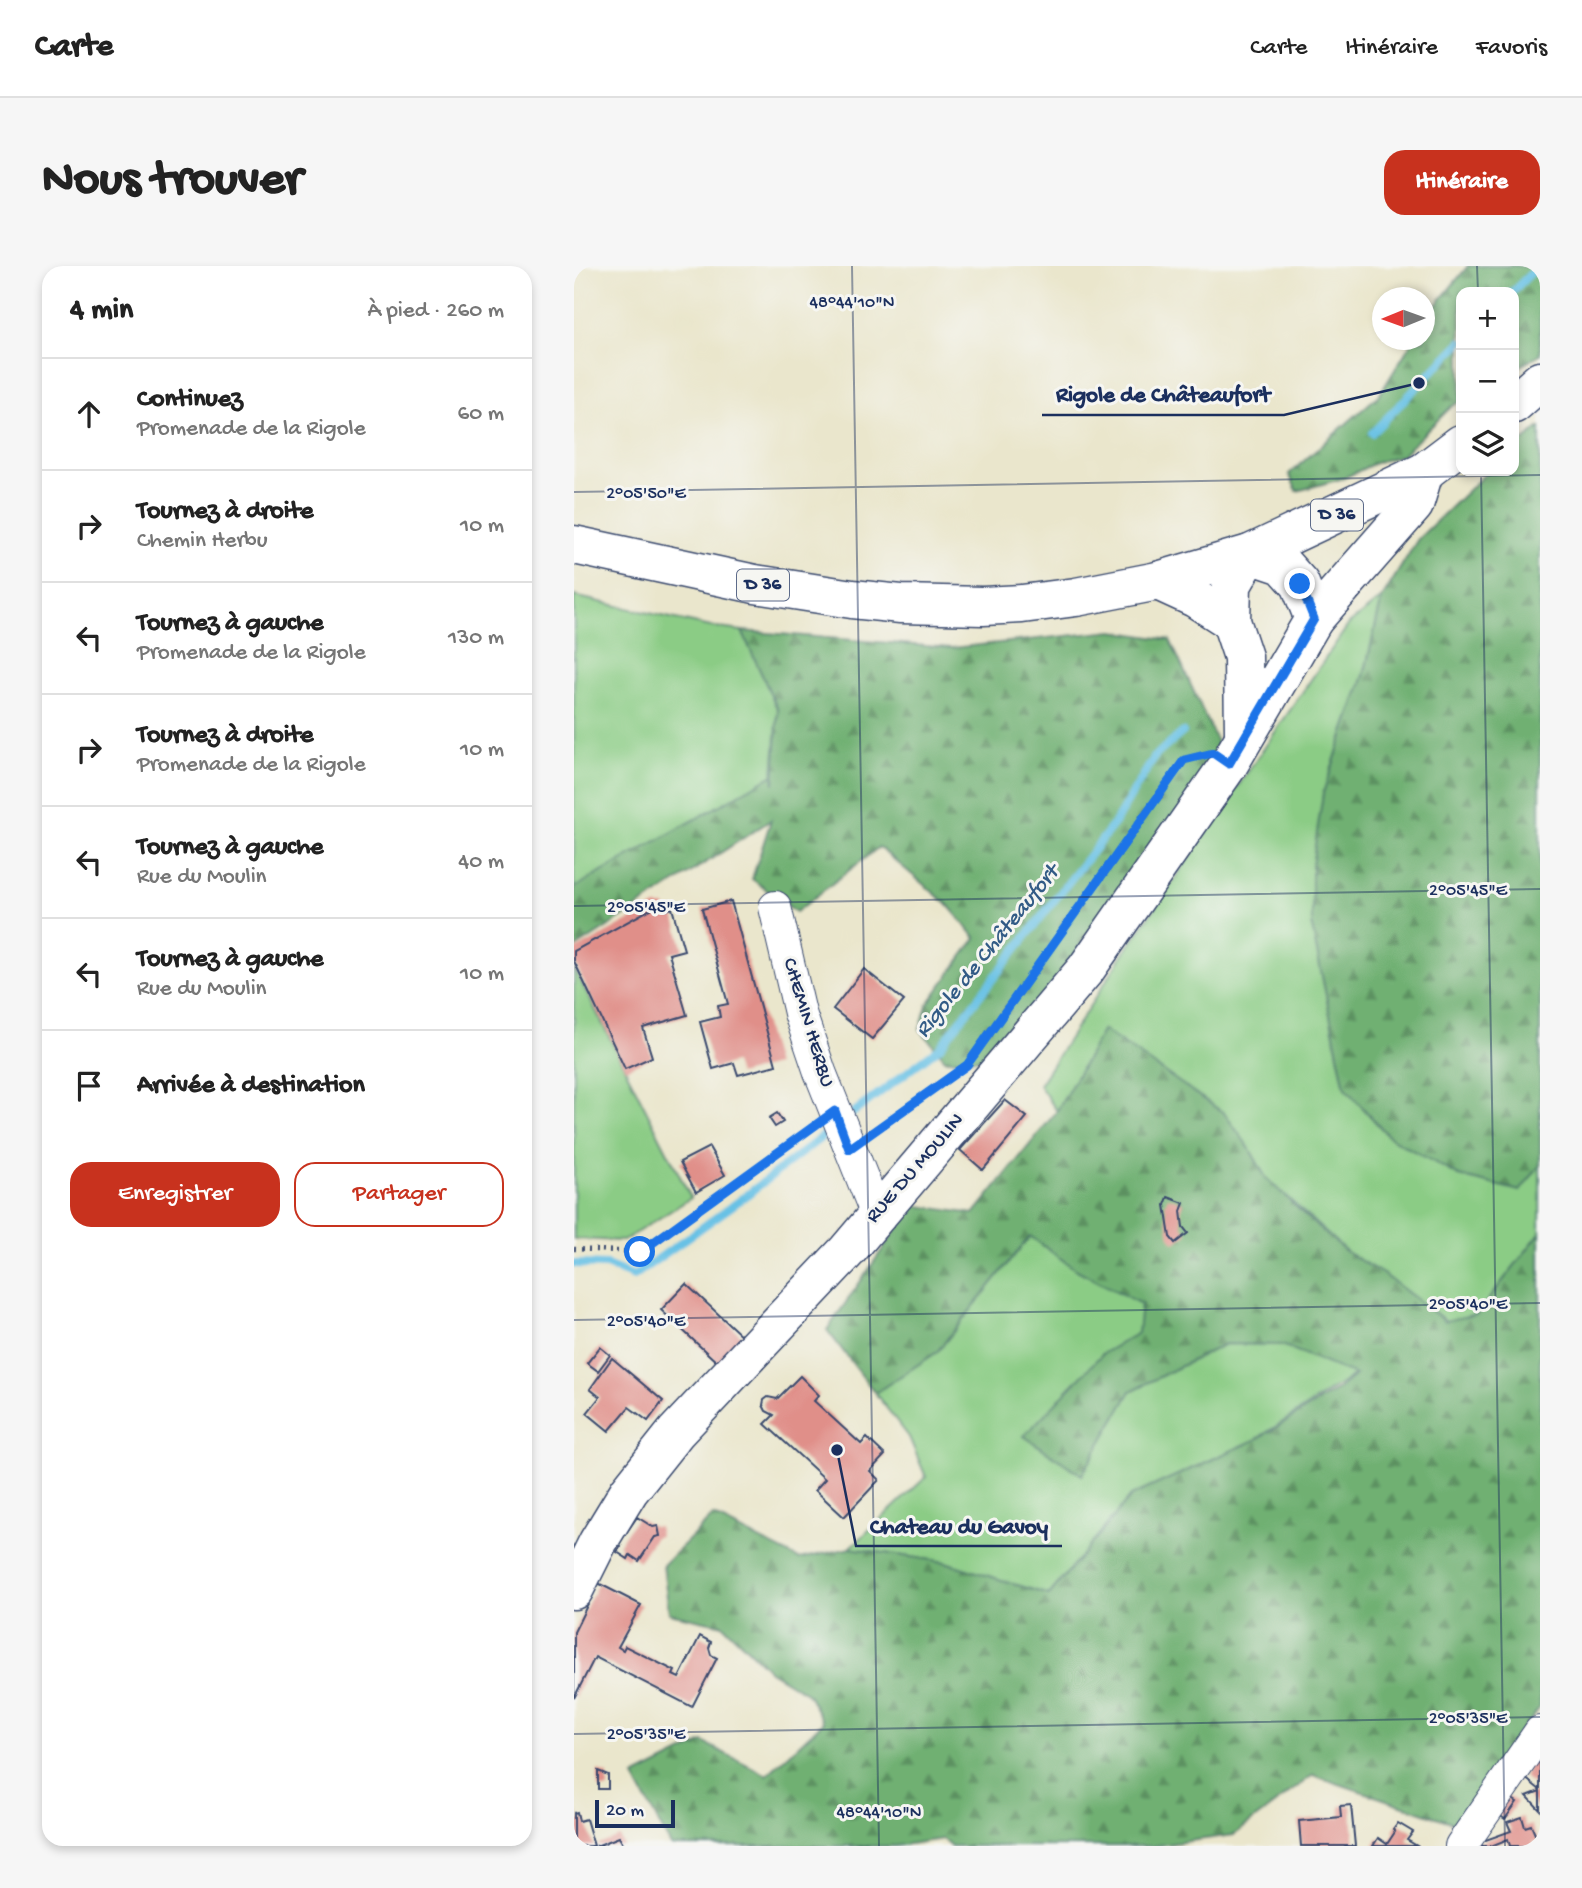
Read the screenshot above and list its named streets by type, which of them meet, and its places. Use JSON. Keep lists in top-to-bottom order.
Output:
{
  "streets": {
    "street": ["D 36", "CHEMIN HERBU", "RUE DU MOULIN"]
  },
  "crossings": [
    ["D 36", "RUE DU MOULIN"],
    ["CHEMIN HERBU", "RUE DU MOULIN"]
  ],
  "water": ["Rigole de Châteaufort"],
  "places": ["Rigole de Châteaufort", "Chateau du Gavoy"],
  "scale_bar": "20 m",
  "north": "left",
  "page": {
    "header": "Carte",
    "nav": ["Carte", "Itinéraire", "Favoris"],
    "buttons": [
      "Itinéraire",
      ["Enregistrer", "Partager"]
    ],
    "title": "Nous trouver",
    "heading": ["4 min", "À pied · 260 m"],
    "map_buttons": ["+", "−"],
    "list": [
      ["Continuez", "Promenade de la Rigole", "60 m"],
      ["Tournez à droite", "Chemin Herbu", "10 m"],
      ["Tournez à gauche", "Promenade de la Rigole", "130 m"],
      ["Tournez à droite", "Promenade de la Rigole", "10 m"],
      ["Tournez à gauche", "Rue du Moulin", "40 m"],
      ["Tournez à gauche", "Rue du Moulin", "10 m"],
      "Arrivée à destination"
    ],
    "scale": "20 m"
  },
  "coordinates": [
    "48°44'10\"N",
    "2°05'50\"E",
    "2°05'45\"E",
    "2°05'40\"E",
    "2°05'35\"E"
  ]
}
